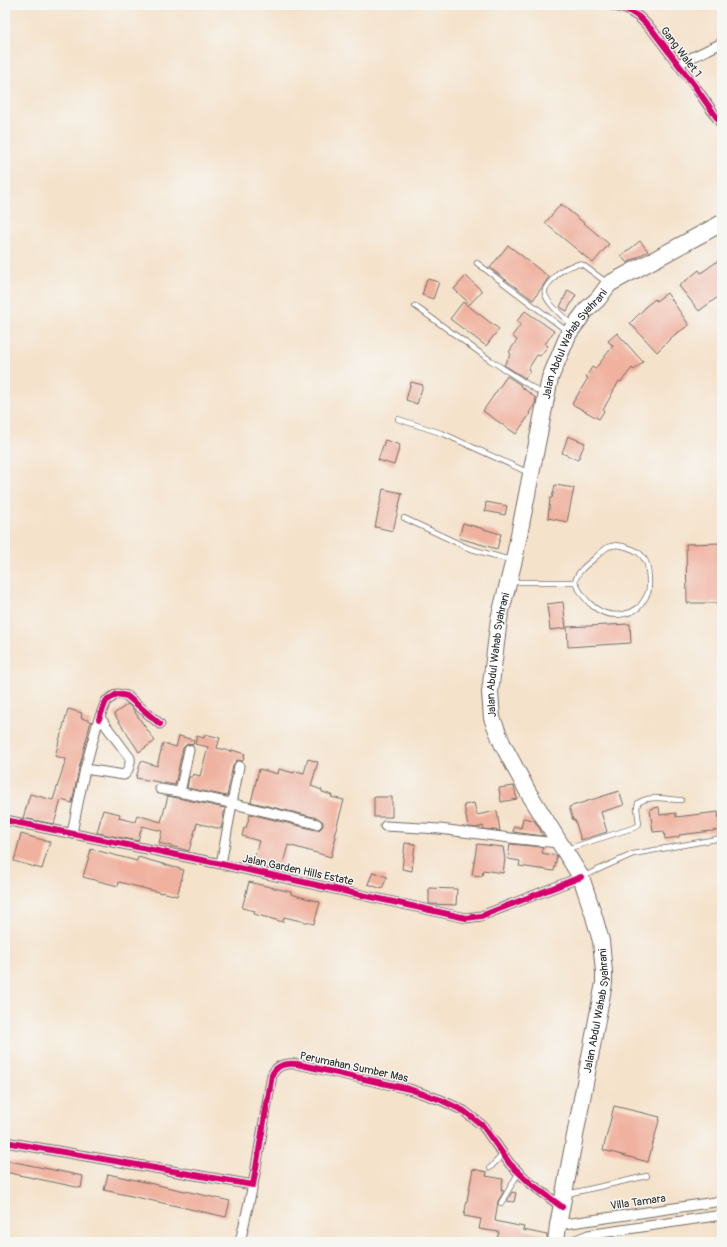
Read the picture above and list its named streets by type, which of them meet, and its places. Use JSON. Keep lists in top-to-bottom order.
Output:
{
  "streets": {
    "highway": ["Jalan Abdul Wahab Syahrani"],
    "street": [
      "Gang Walet 1",
      "Jalan Garden Hills Estate",
      "Perumahan Sumber Mas",
      "Villa Tamara"
    ]
  },
  "crossings": [
    ["Jalan Abdul Wahab Syahrani", "Jalan Garden Hills Estate"],
    ["Jalan Abdul Wahab Syahrani", "Perumahan Sumber Mas"],
    ["Jalan Abdul Wahab Syahrani", "Villa Tamara"]
  ]
}
